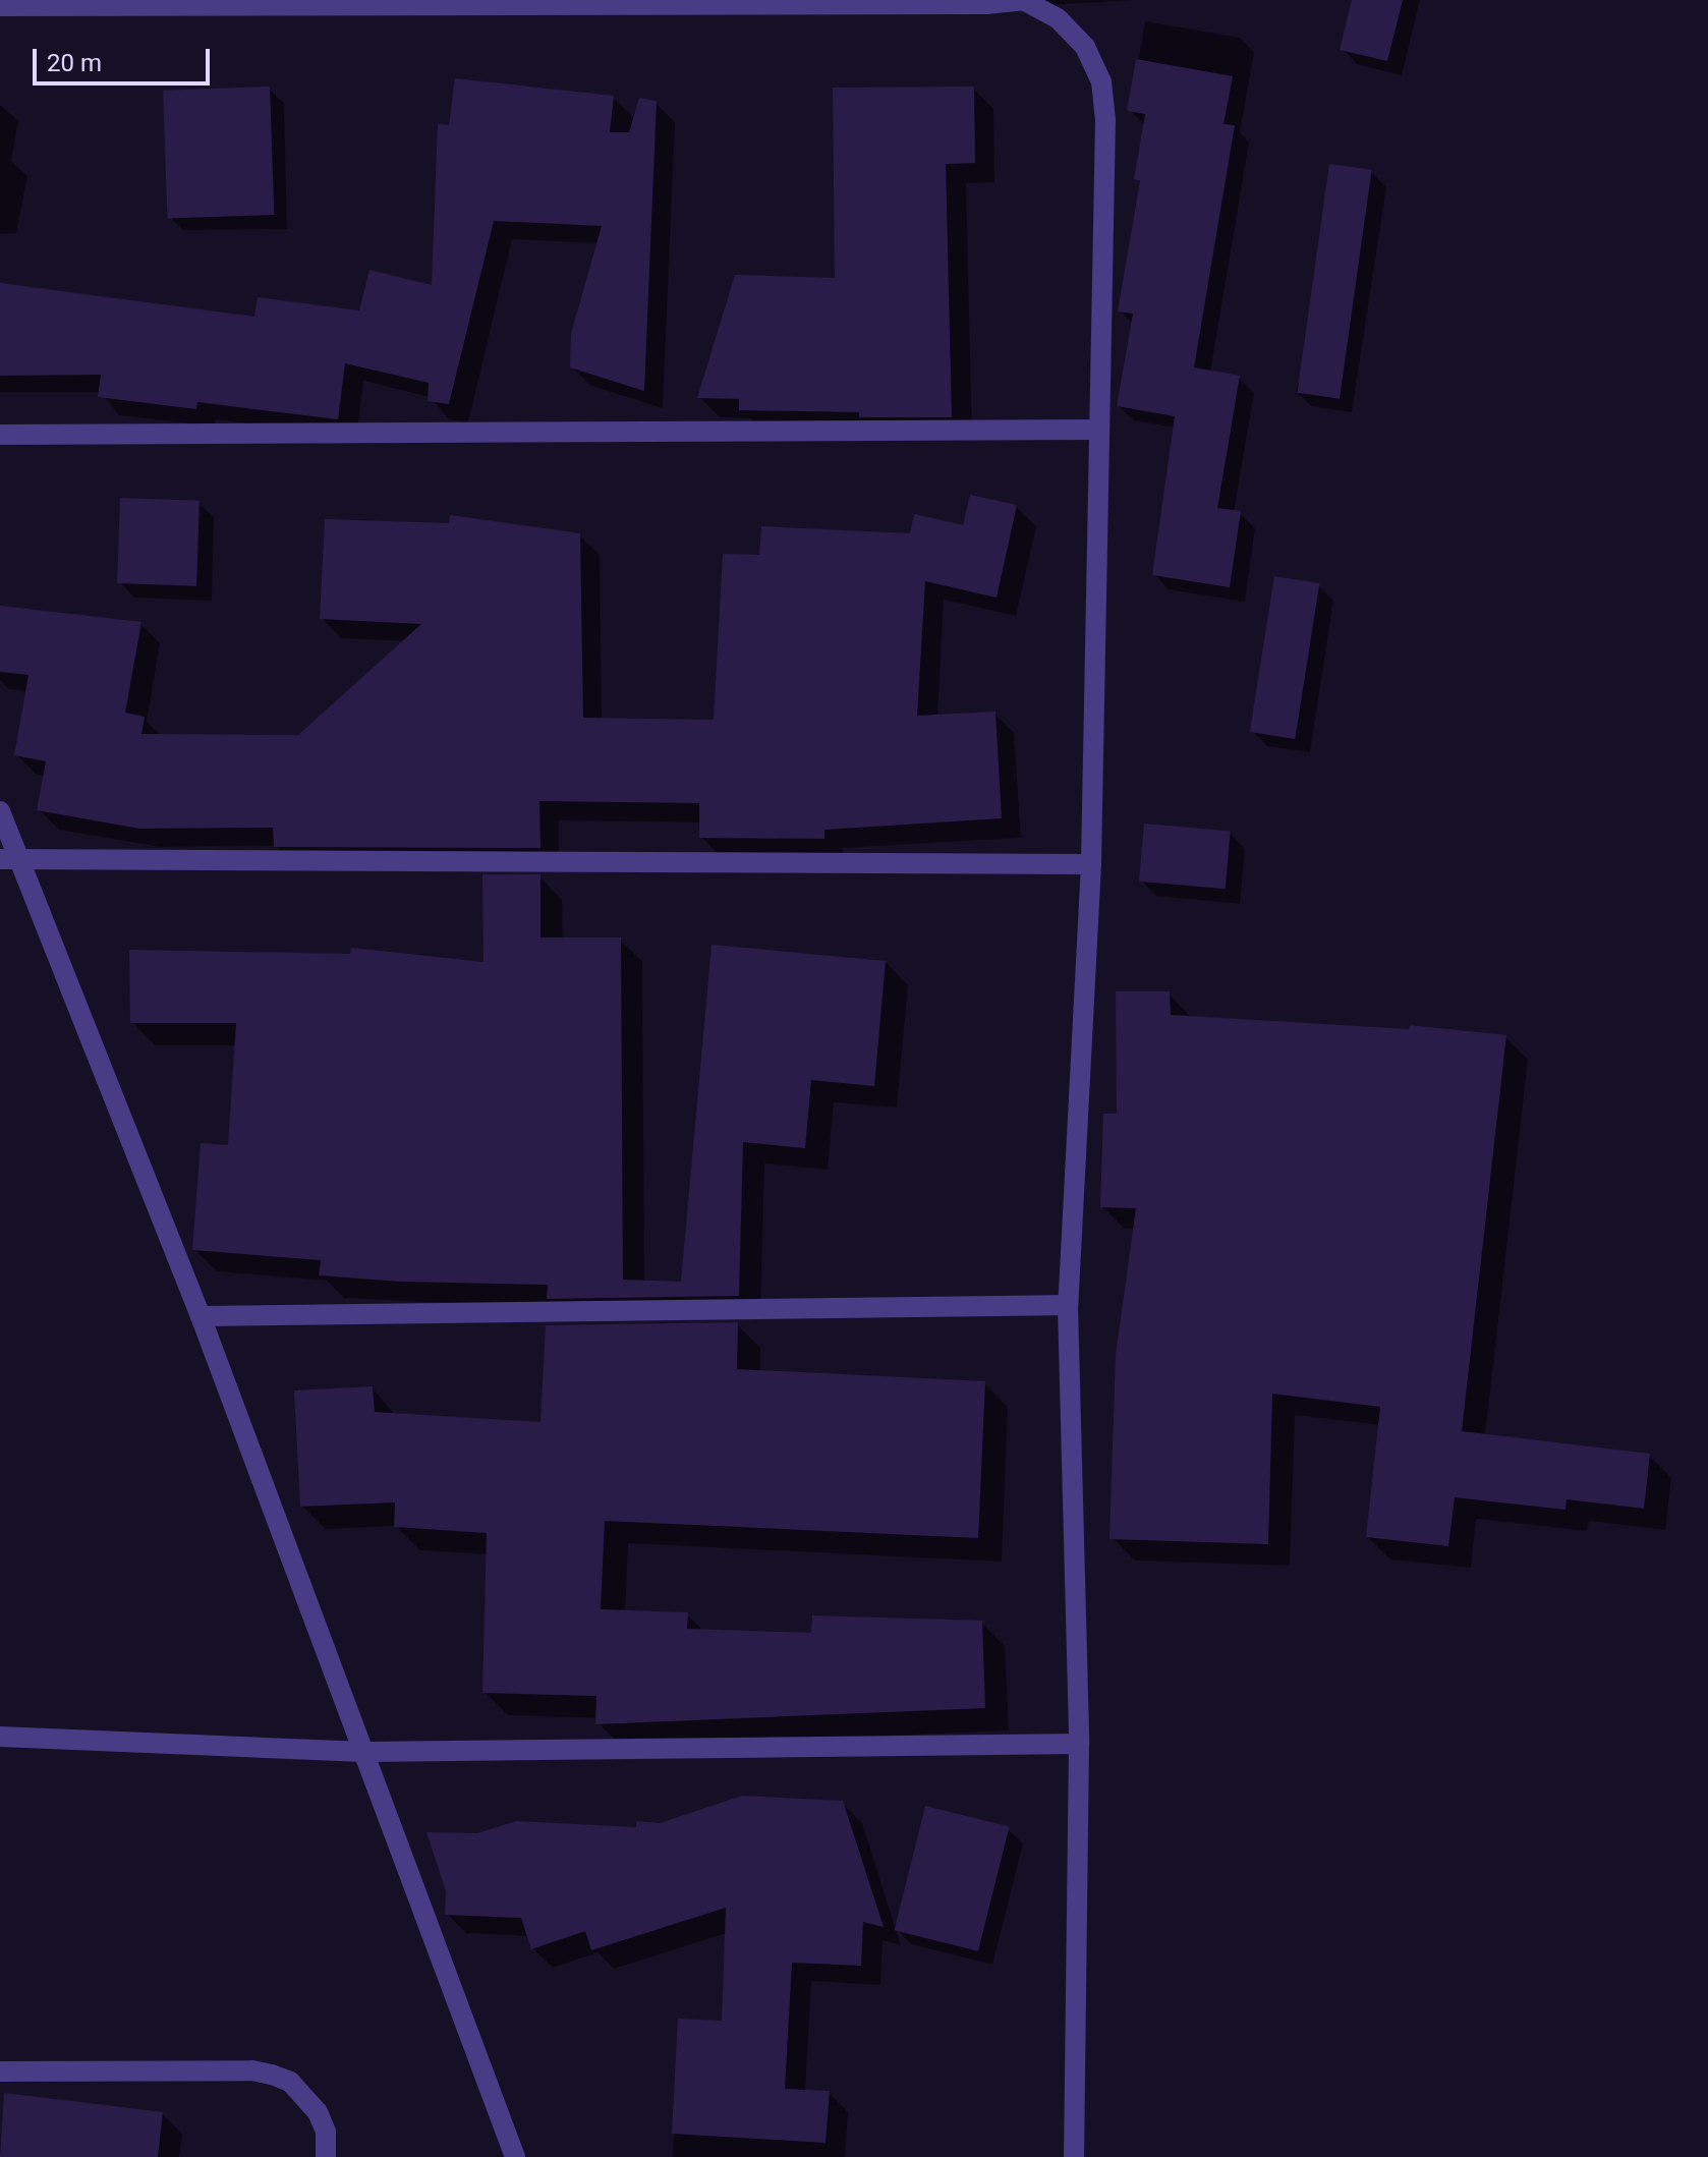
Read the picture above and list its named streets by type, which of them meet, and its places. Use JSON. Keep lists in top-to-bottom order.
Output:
{
  "scale_bar": "20 m"
}
